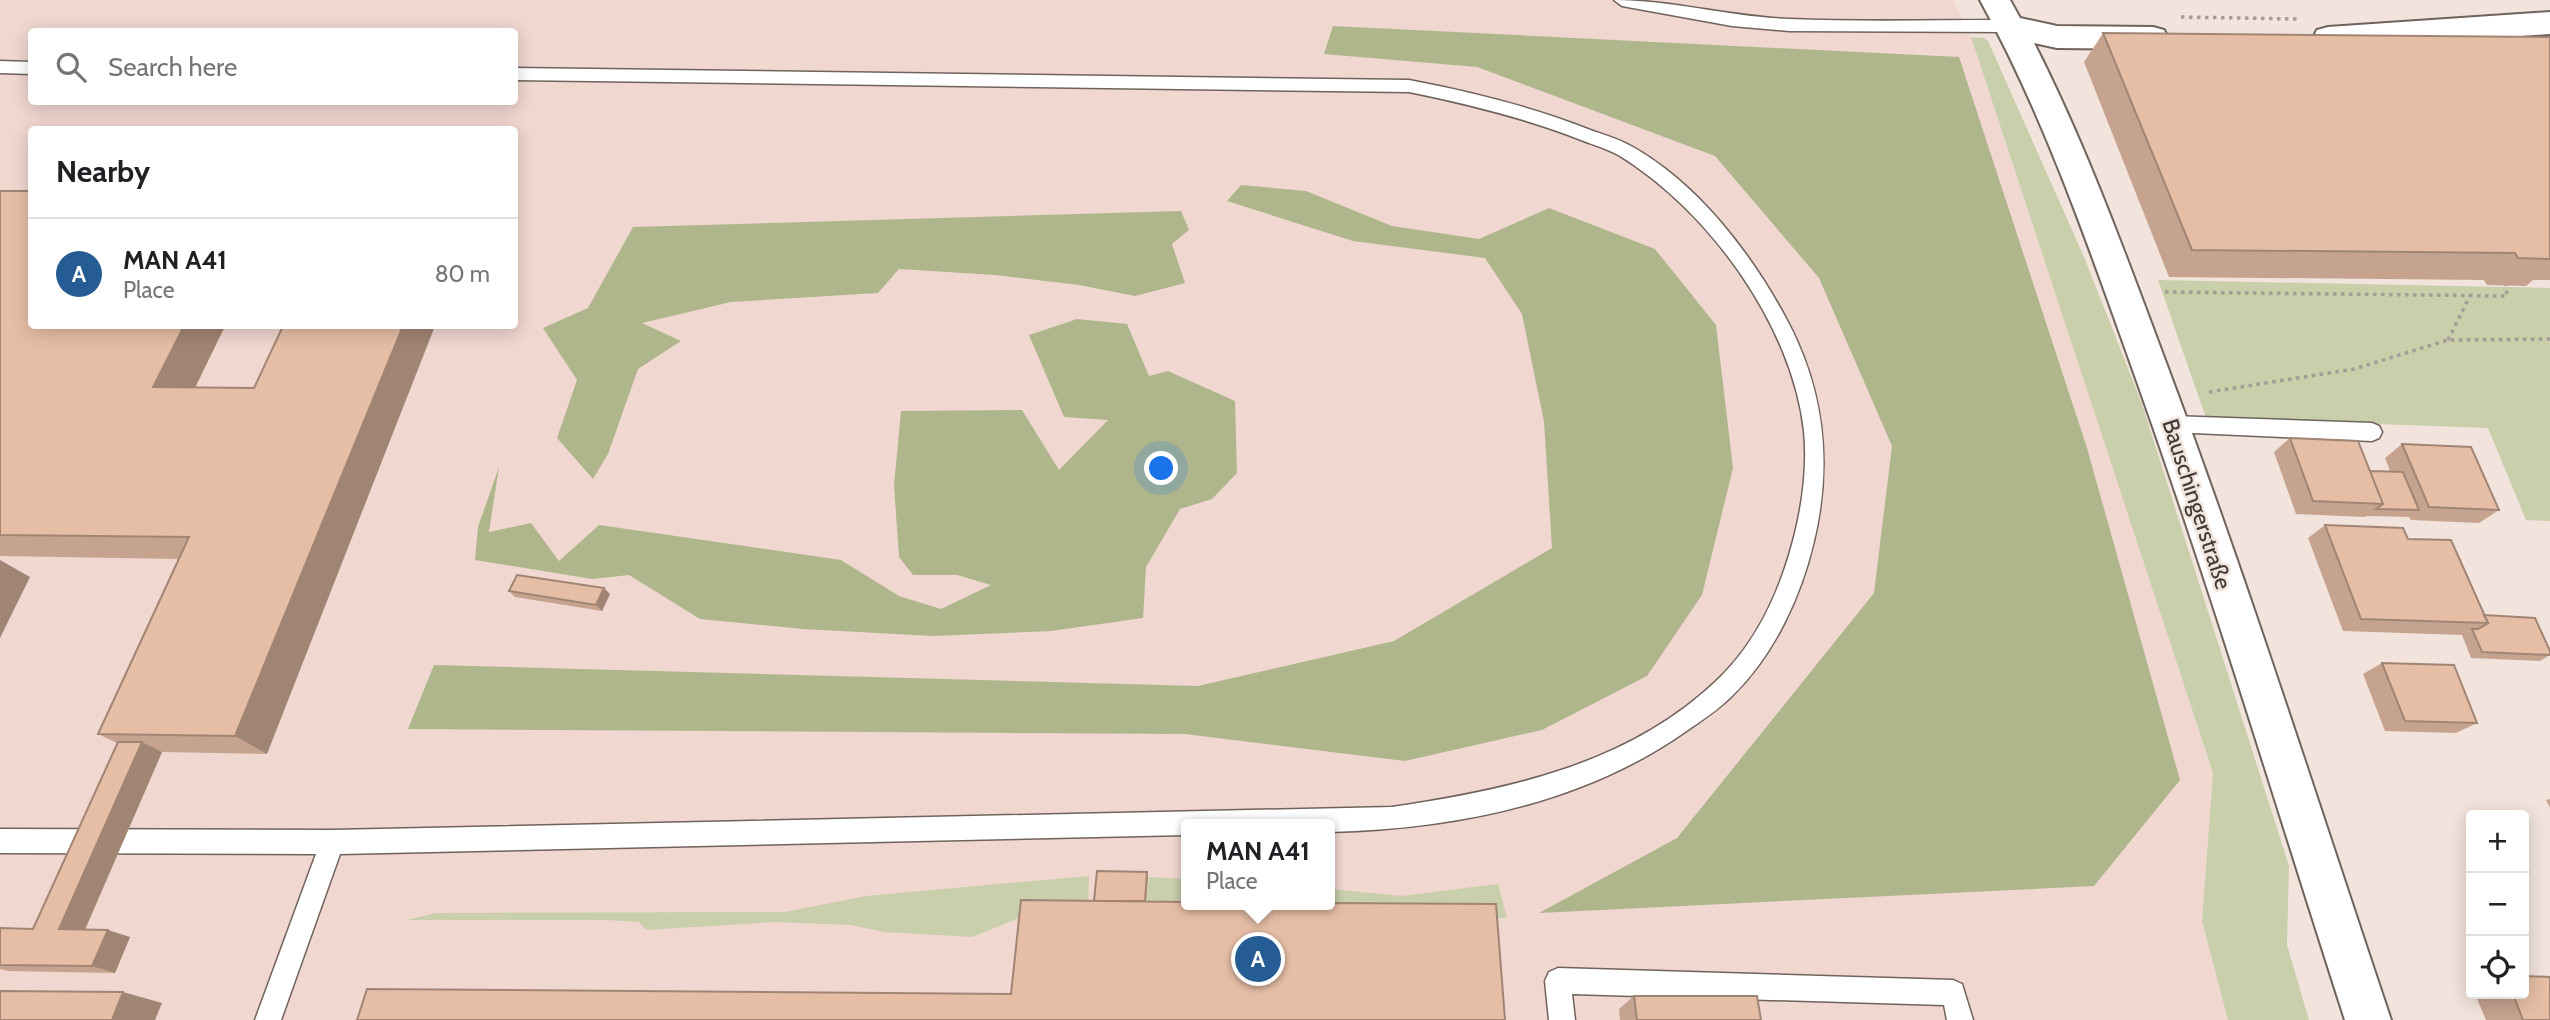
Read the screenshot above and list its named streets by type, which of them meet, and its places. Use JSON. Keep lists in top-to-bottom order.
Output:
{
  "streets": {
    "street": ["Bauschingerstraße"]
  },
  "page": {
    "search": "Search here",
    "heading": "Nearby",
    "list": [
      {
        "mark": "A",
        "name": "MAN A41",
        "note": "Place",
        "value": "80 m"
      }
    ],
    "map_buttons": ["+", "−"],
    "popup": ["MAN A41", "Place"],
    "pins": "A"
  }
}
